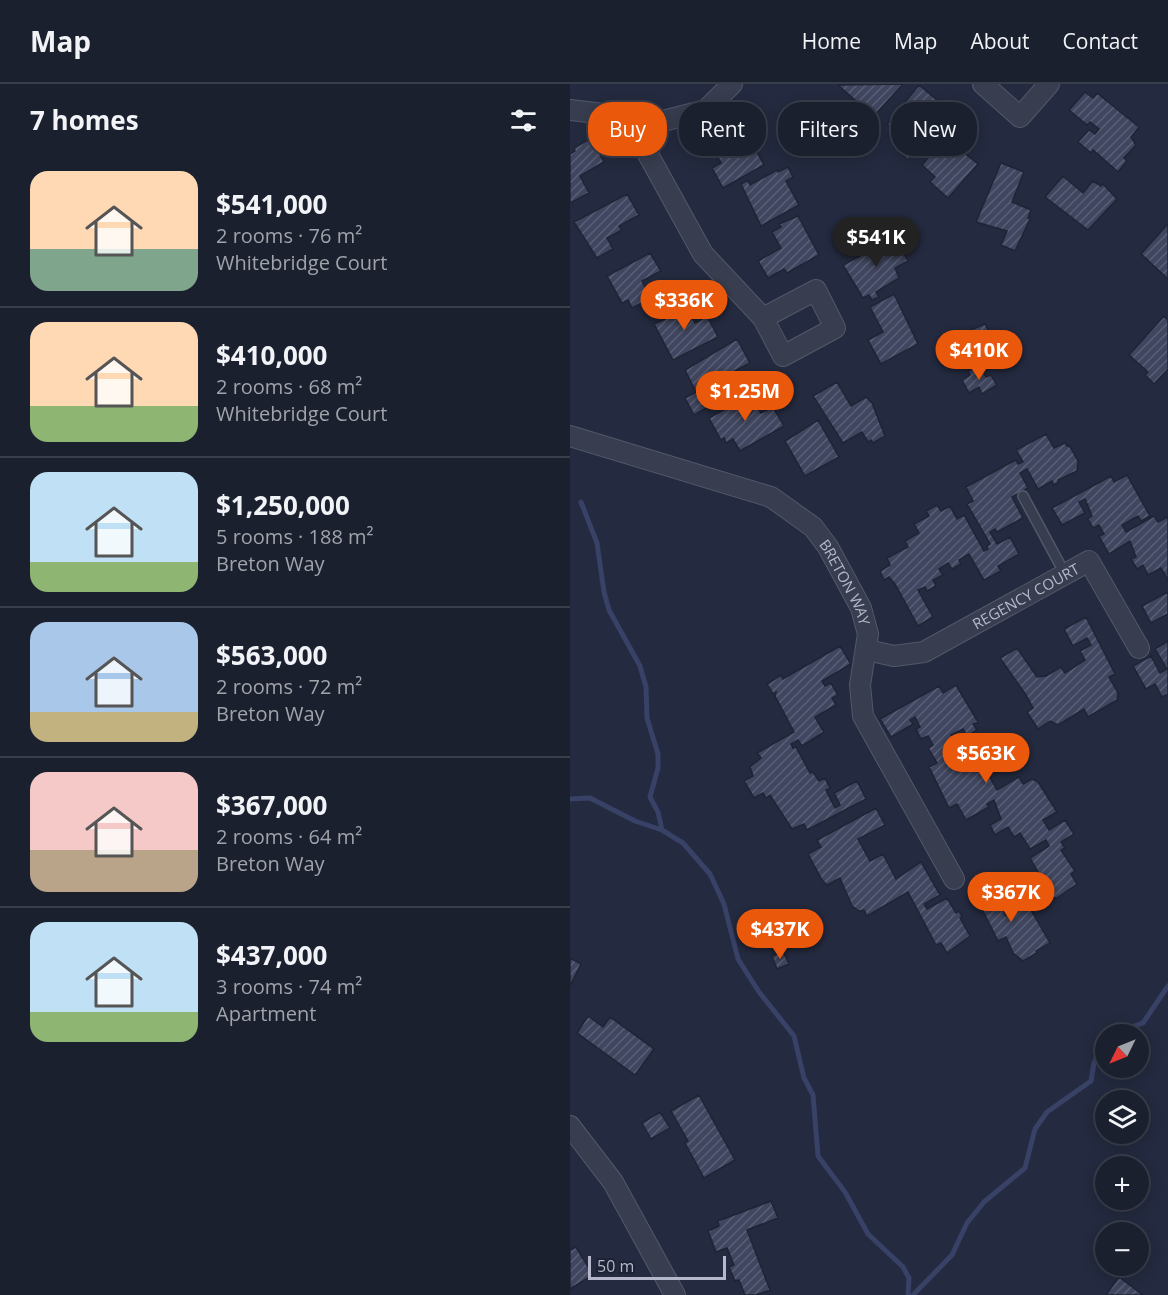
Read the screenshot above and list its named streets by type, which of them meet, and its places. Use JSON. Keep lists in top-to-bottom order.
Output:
{
  "streets": {
    "street": ["BRETON WAY", "REGENCY COURT"]
  },
  "crossings": [
    ["BRETON WAY", "REGENCY COURT"]
  ],
  "scale_bar": "50 m",
  "north": "bottom left",
  "page": {
    "header": "Map",
    "nav": [
      "Home",
      "Map",
      "About",
      "Contact"
    ],
    "heading": "7 homes",
    "chip": [
      "Buy",
      "Rent",
      "Filters",
      "New"
    ],
    "list": [
      {
        "name": "$541,000",
        "note": "2 rooms · 76 m² · Whitebridge Court"
      },
      {
        "name": "$410,000",
        "note": "2 rooms · 68 m² · Whitebridge Court"
      },
      {
        "name": "$1,250,000",
        "note": "5 rooms · 188 m² · Breton Way"
      },
      {
        "name": "$563,000",
        "note": "2 rooms · 72 m² · Breton Way"
      },
      {
        "name": "$367,000",
        "note": "2 rooms · 64 m² · Breton Way"
      },
      {
        "name": "$437,000",
        "note": "3 rooms · 74 m² · Apartment"
      }
    ],
    "price": [
      "$541K",
      "$336K",
      "$410K",
      "$1.25M",
      "$563K",
      "$367K",
      "$437K"
    ],
    "map_buttons": ["+", "−"],
    "scale": "50 m"
  }
}
